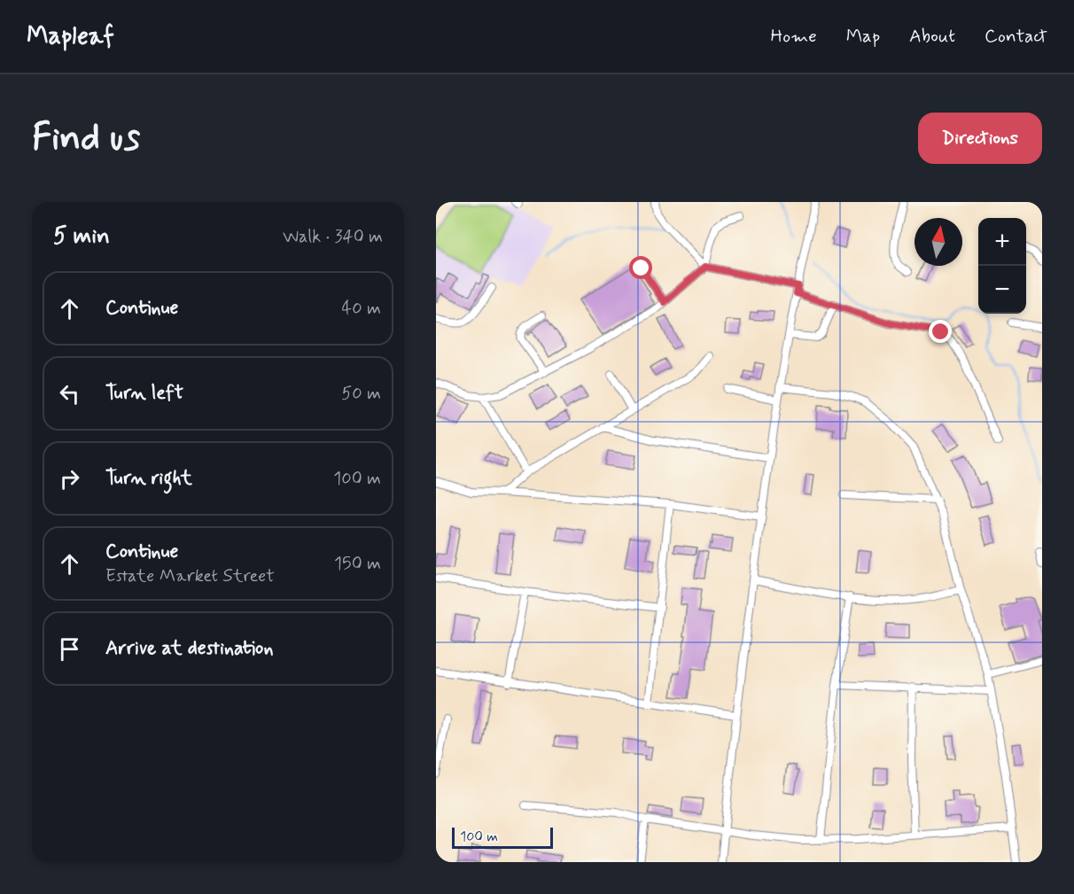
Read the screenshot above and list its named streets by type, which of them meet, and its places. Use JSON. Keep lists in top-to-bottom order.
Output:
{
  "scale_bar": "100 m",
  "north": "top",
  "page": {
    "header": "Mapleaf",
    "nav": [
      "Home",
      "Map",
      "About",
      "Contact"
    ],
    "buttons": "Directions",
    "title": "Find us",
    "heading": ["5 min", "Walk · 340 m"],
    "map_buttons": ["+", "−"],
    "list": [
      ["Continue", "40 m"],
      ["Turn left", "50 m"],
      ["Turn right", "100 m"],
      ["Continue", "Estate Market Street", "150 m"],
      "Arrive at destination"
    ],
    "scale": "100 m"
  }
}
